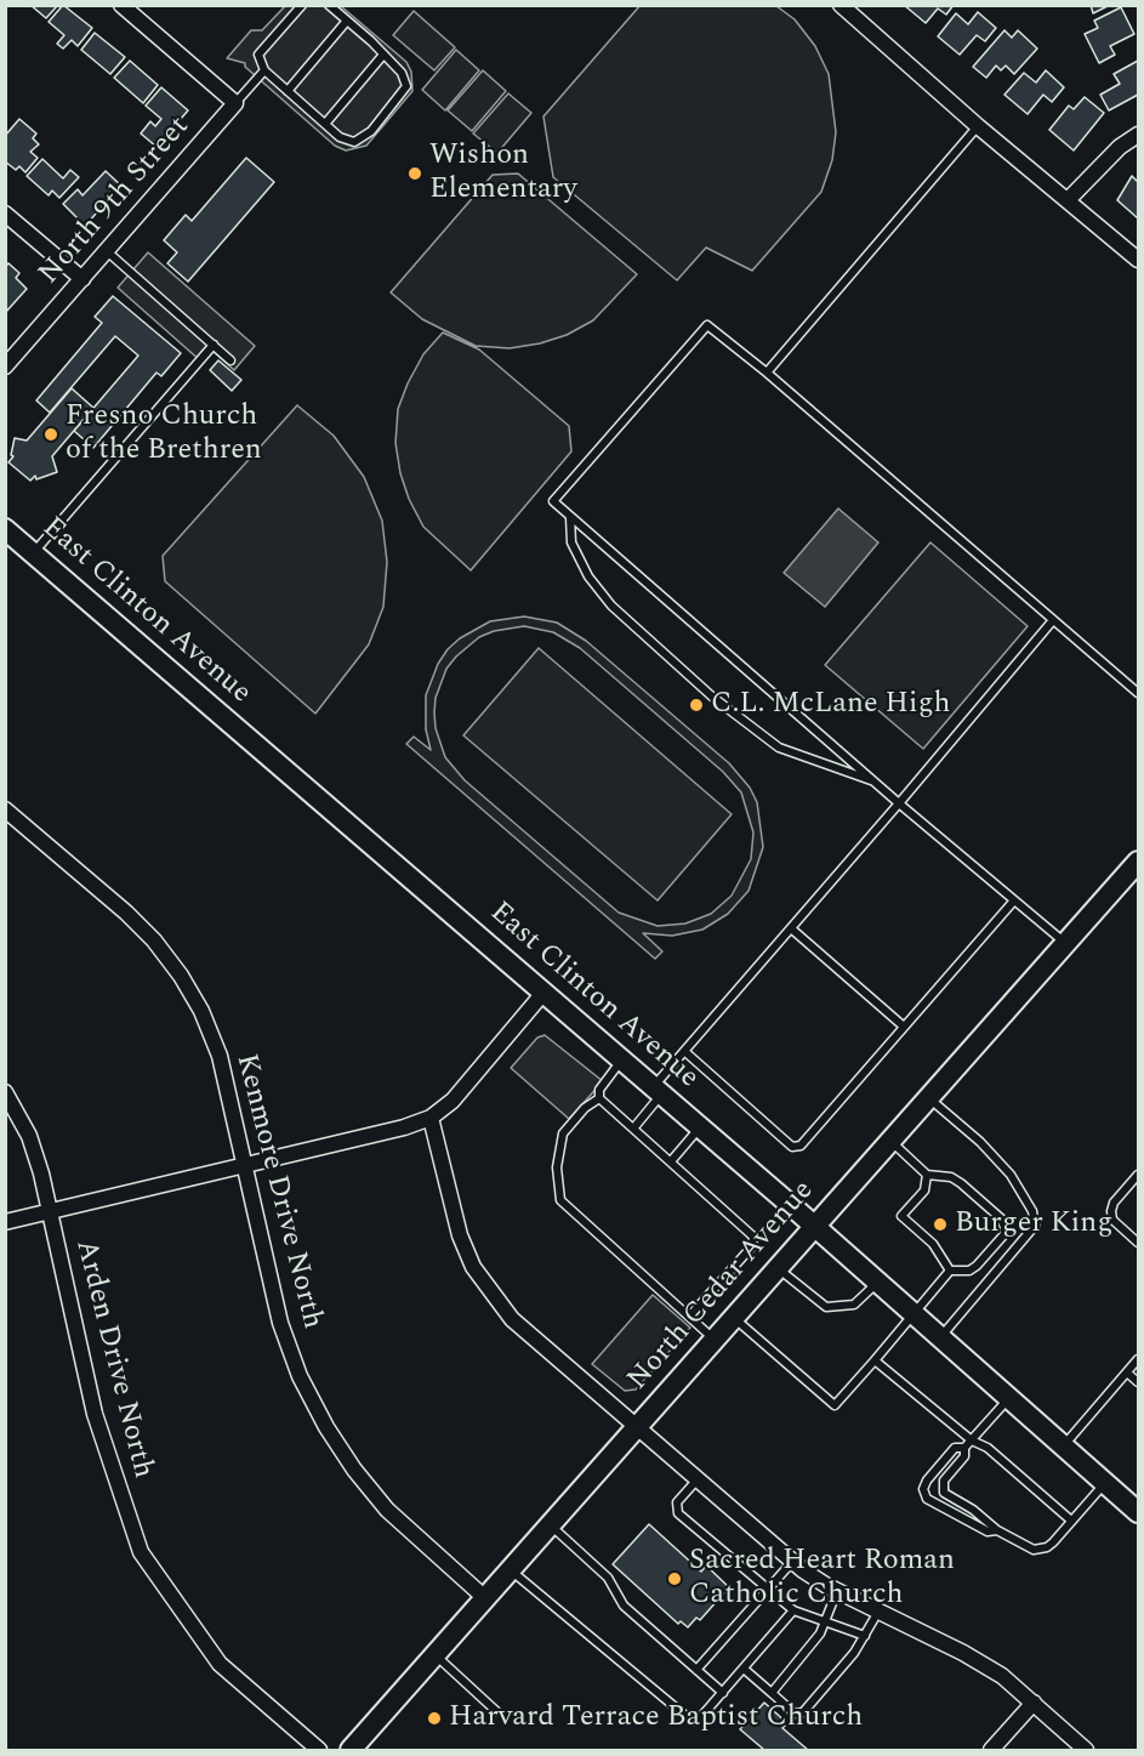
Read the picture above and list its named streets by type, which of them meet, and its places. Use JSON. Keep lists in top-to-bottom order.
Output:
{
  "streets": {
    "main road": ["East Clinton Avenue", "North Cedar Avenue"],
    "street": ["North 9th Street", "Kenmore Drive North", "Arden Drive North"]
  },
  "crossings": [
    ["East Clinton Avenue", "North Cedar Avenue"],
    ["Kenmore Drive North", "North Cedar Avenue"]
  ],
  "places": [
    "Wishon Elementary",
    "Fresno Church of the Brethren",
    "C.L. McLane High",
    "Burger King",
    "Sacred Heart Roman Catholic Church",
    "Harvard Terrace Baptist Church"
  ]
}
